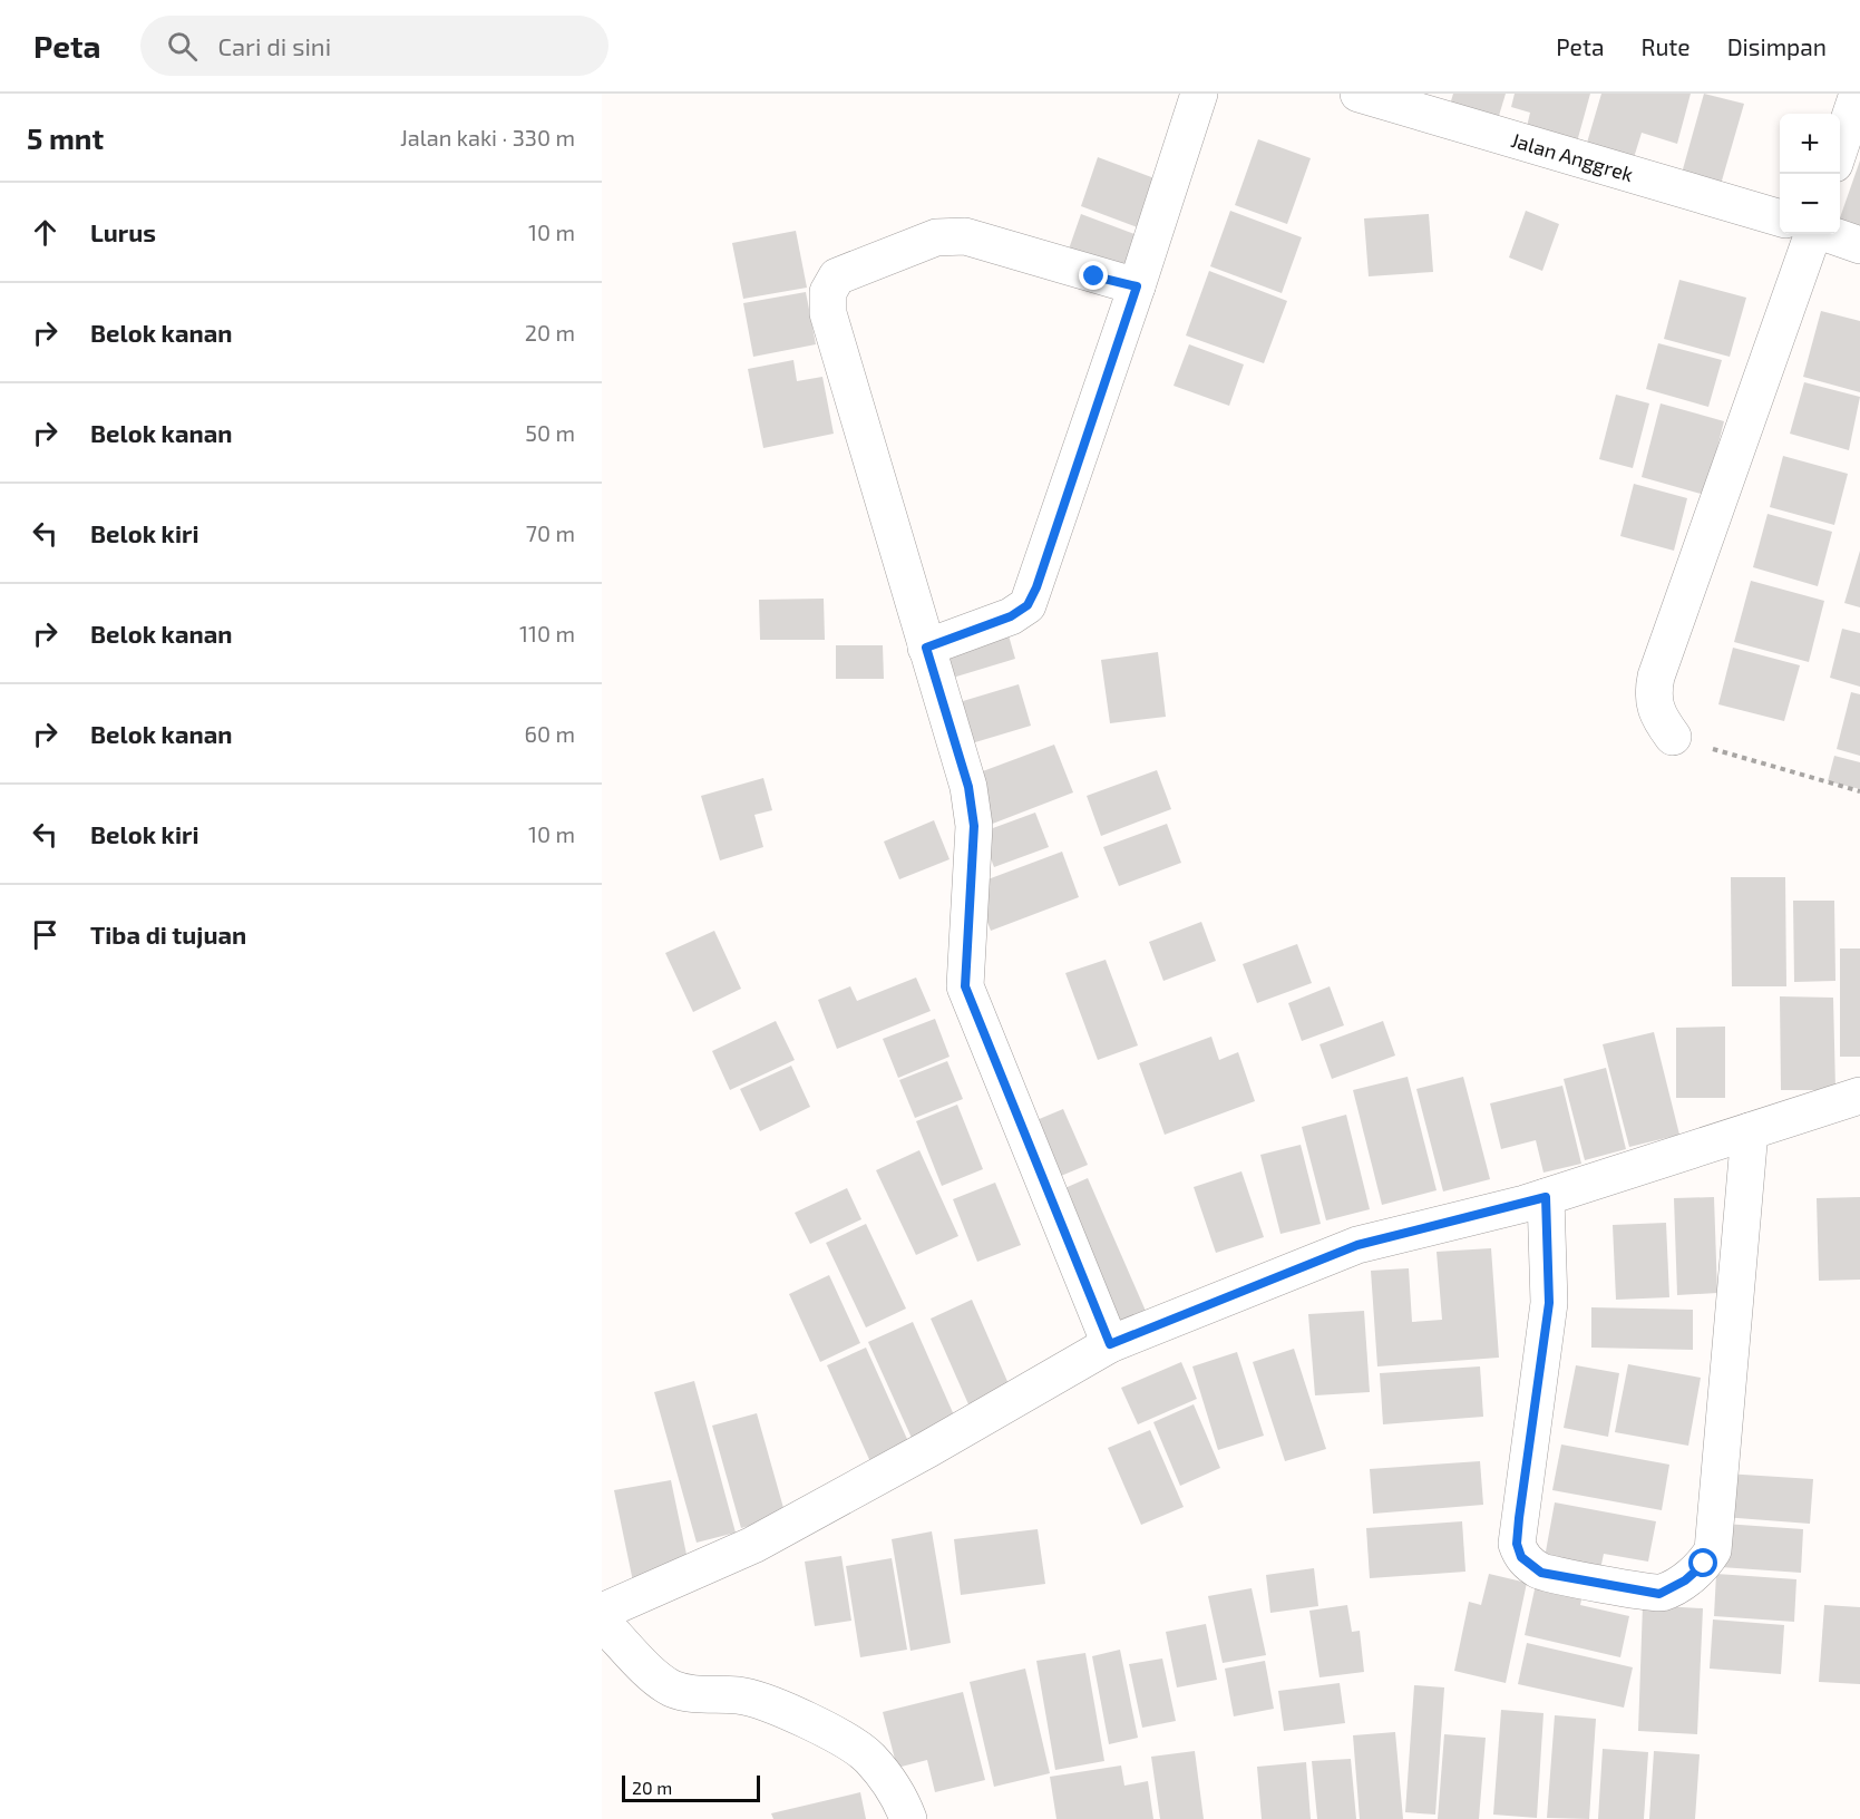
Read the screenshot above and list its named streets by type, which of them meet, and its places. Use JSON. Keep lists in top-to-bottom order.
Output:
{
  "streets": {
    "street": ["Jalan Anggrek"]
  },
  "scale_bar": "20 m",
  "page": {
    "header": "Peta",
    "search": "Cari di sini",
    "nav": ["Peta", "Rute", "Disimpan"],
    "heading": ["5 mnt", "Jalan kaki · 330 m"],
    "map_buttons": ["+", "−"],
    "list": [
      ["Lurus", "10 m"],
      ["Belok kanan", "20 m"],
      ["Belok kanan", "50 m"],
      ["Belok kiri", "70 m"],
      ["Belok kanan", "110 m"],
      ["Belok kanan", "60 m"],
      ["Belok kiri", "10 m"],
      "Tiba di tujuan"
    ],
    "scale": "20 m"
  }
}
